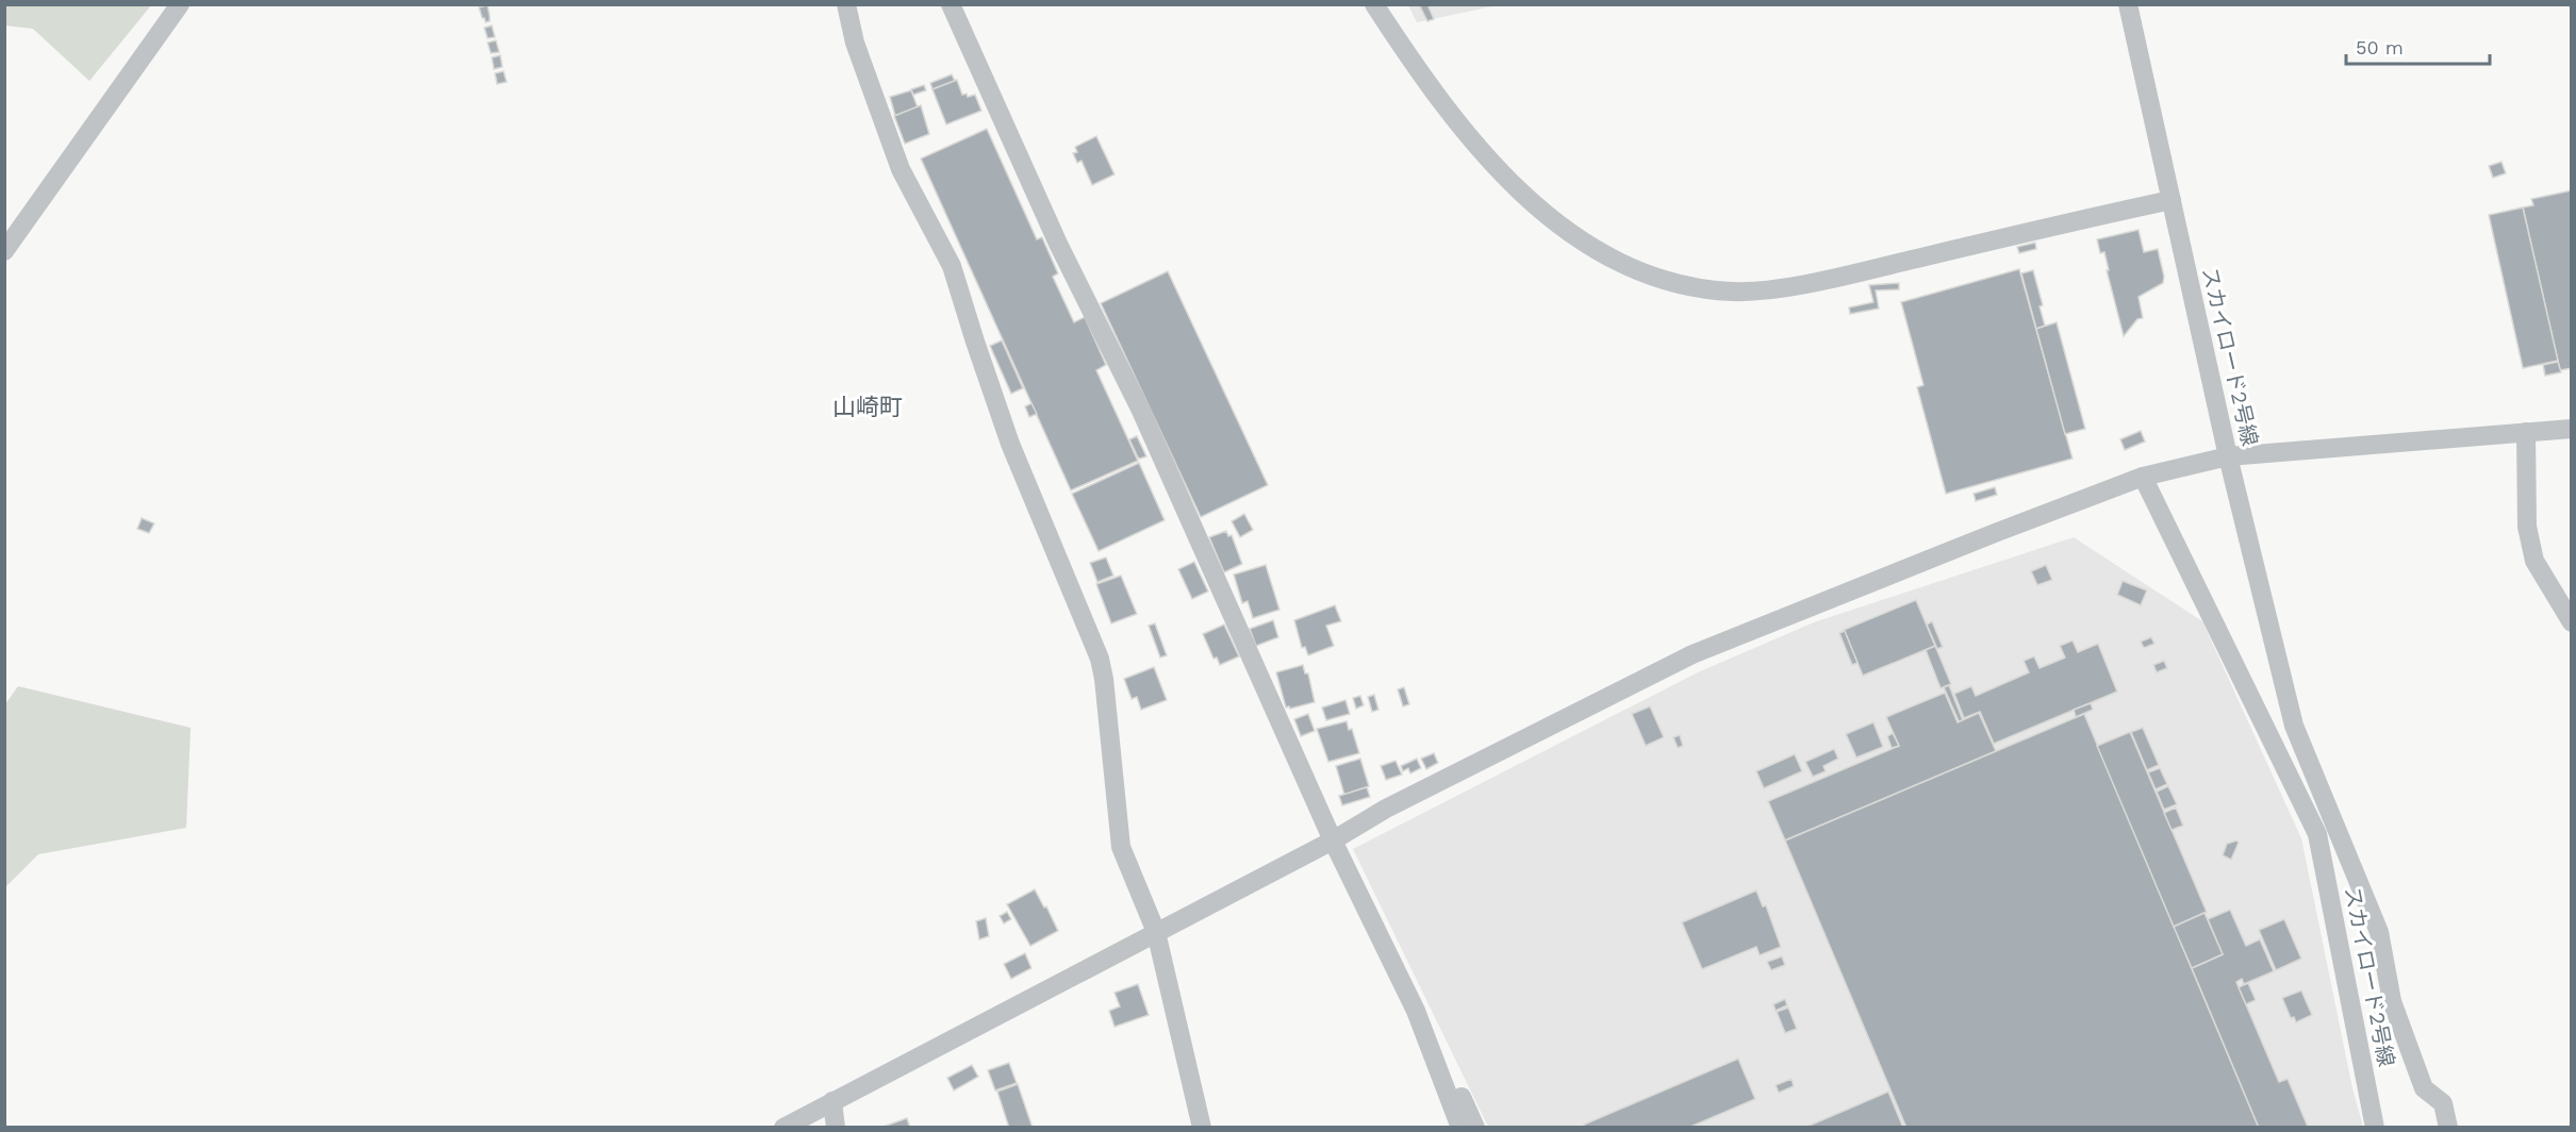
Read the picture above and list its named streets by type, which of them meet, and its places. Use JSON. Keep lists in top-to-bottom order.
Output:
{
  "streets": {
    "street": ["スカイロード2号線"]
  },
  "districts": ["山崎町"],
  "scale_bar": "50 m"
}
